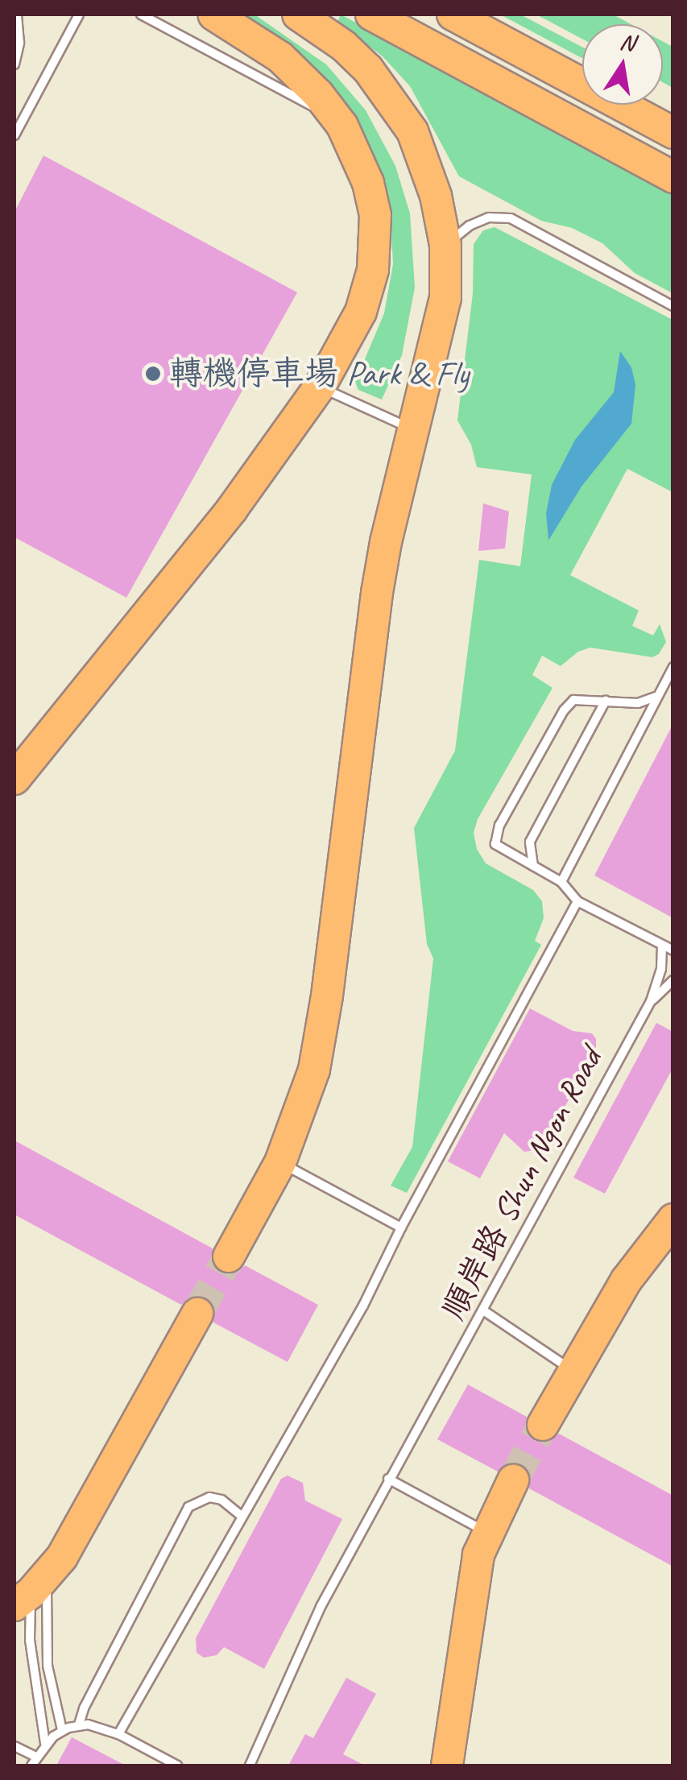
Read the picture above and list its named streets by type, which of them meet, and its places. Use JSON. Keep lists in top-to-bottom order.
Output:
{
  "streets": {
    "lane": ["順岸路 Shun Ngon Road"]
  },
  "places": ["轉機停車場 Park & Fly"],
  "north": "top"
}
